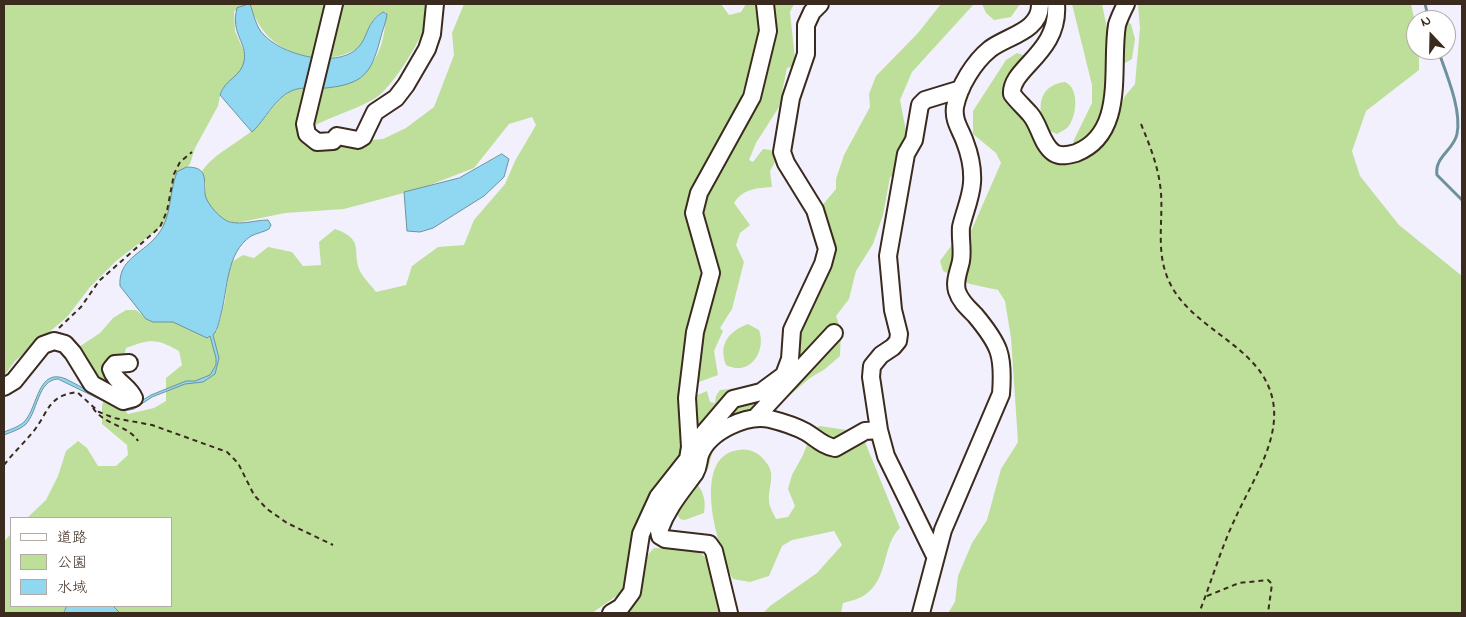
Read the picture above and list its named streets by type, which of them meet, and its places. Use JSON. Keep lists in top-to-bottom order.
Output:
{
  "legend": ["道路", "公園", "水域"],
  "north": "top"
}
